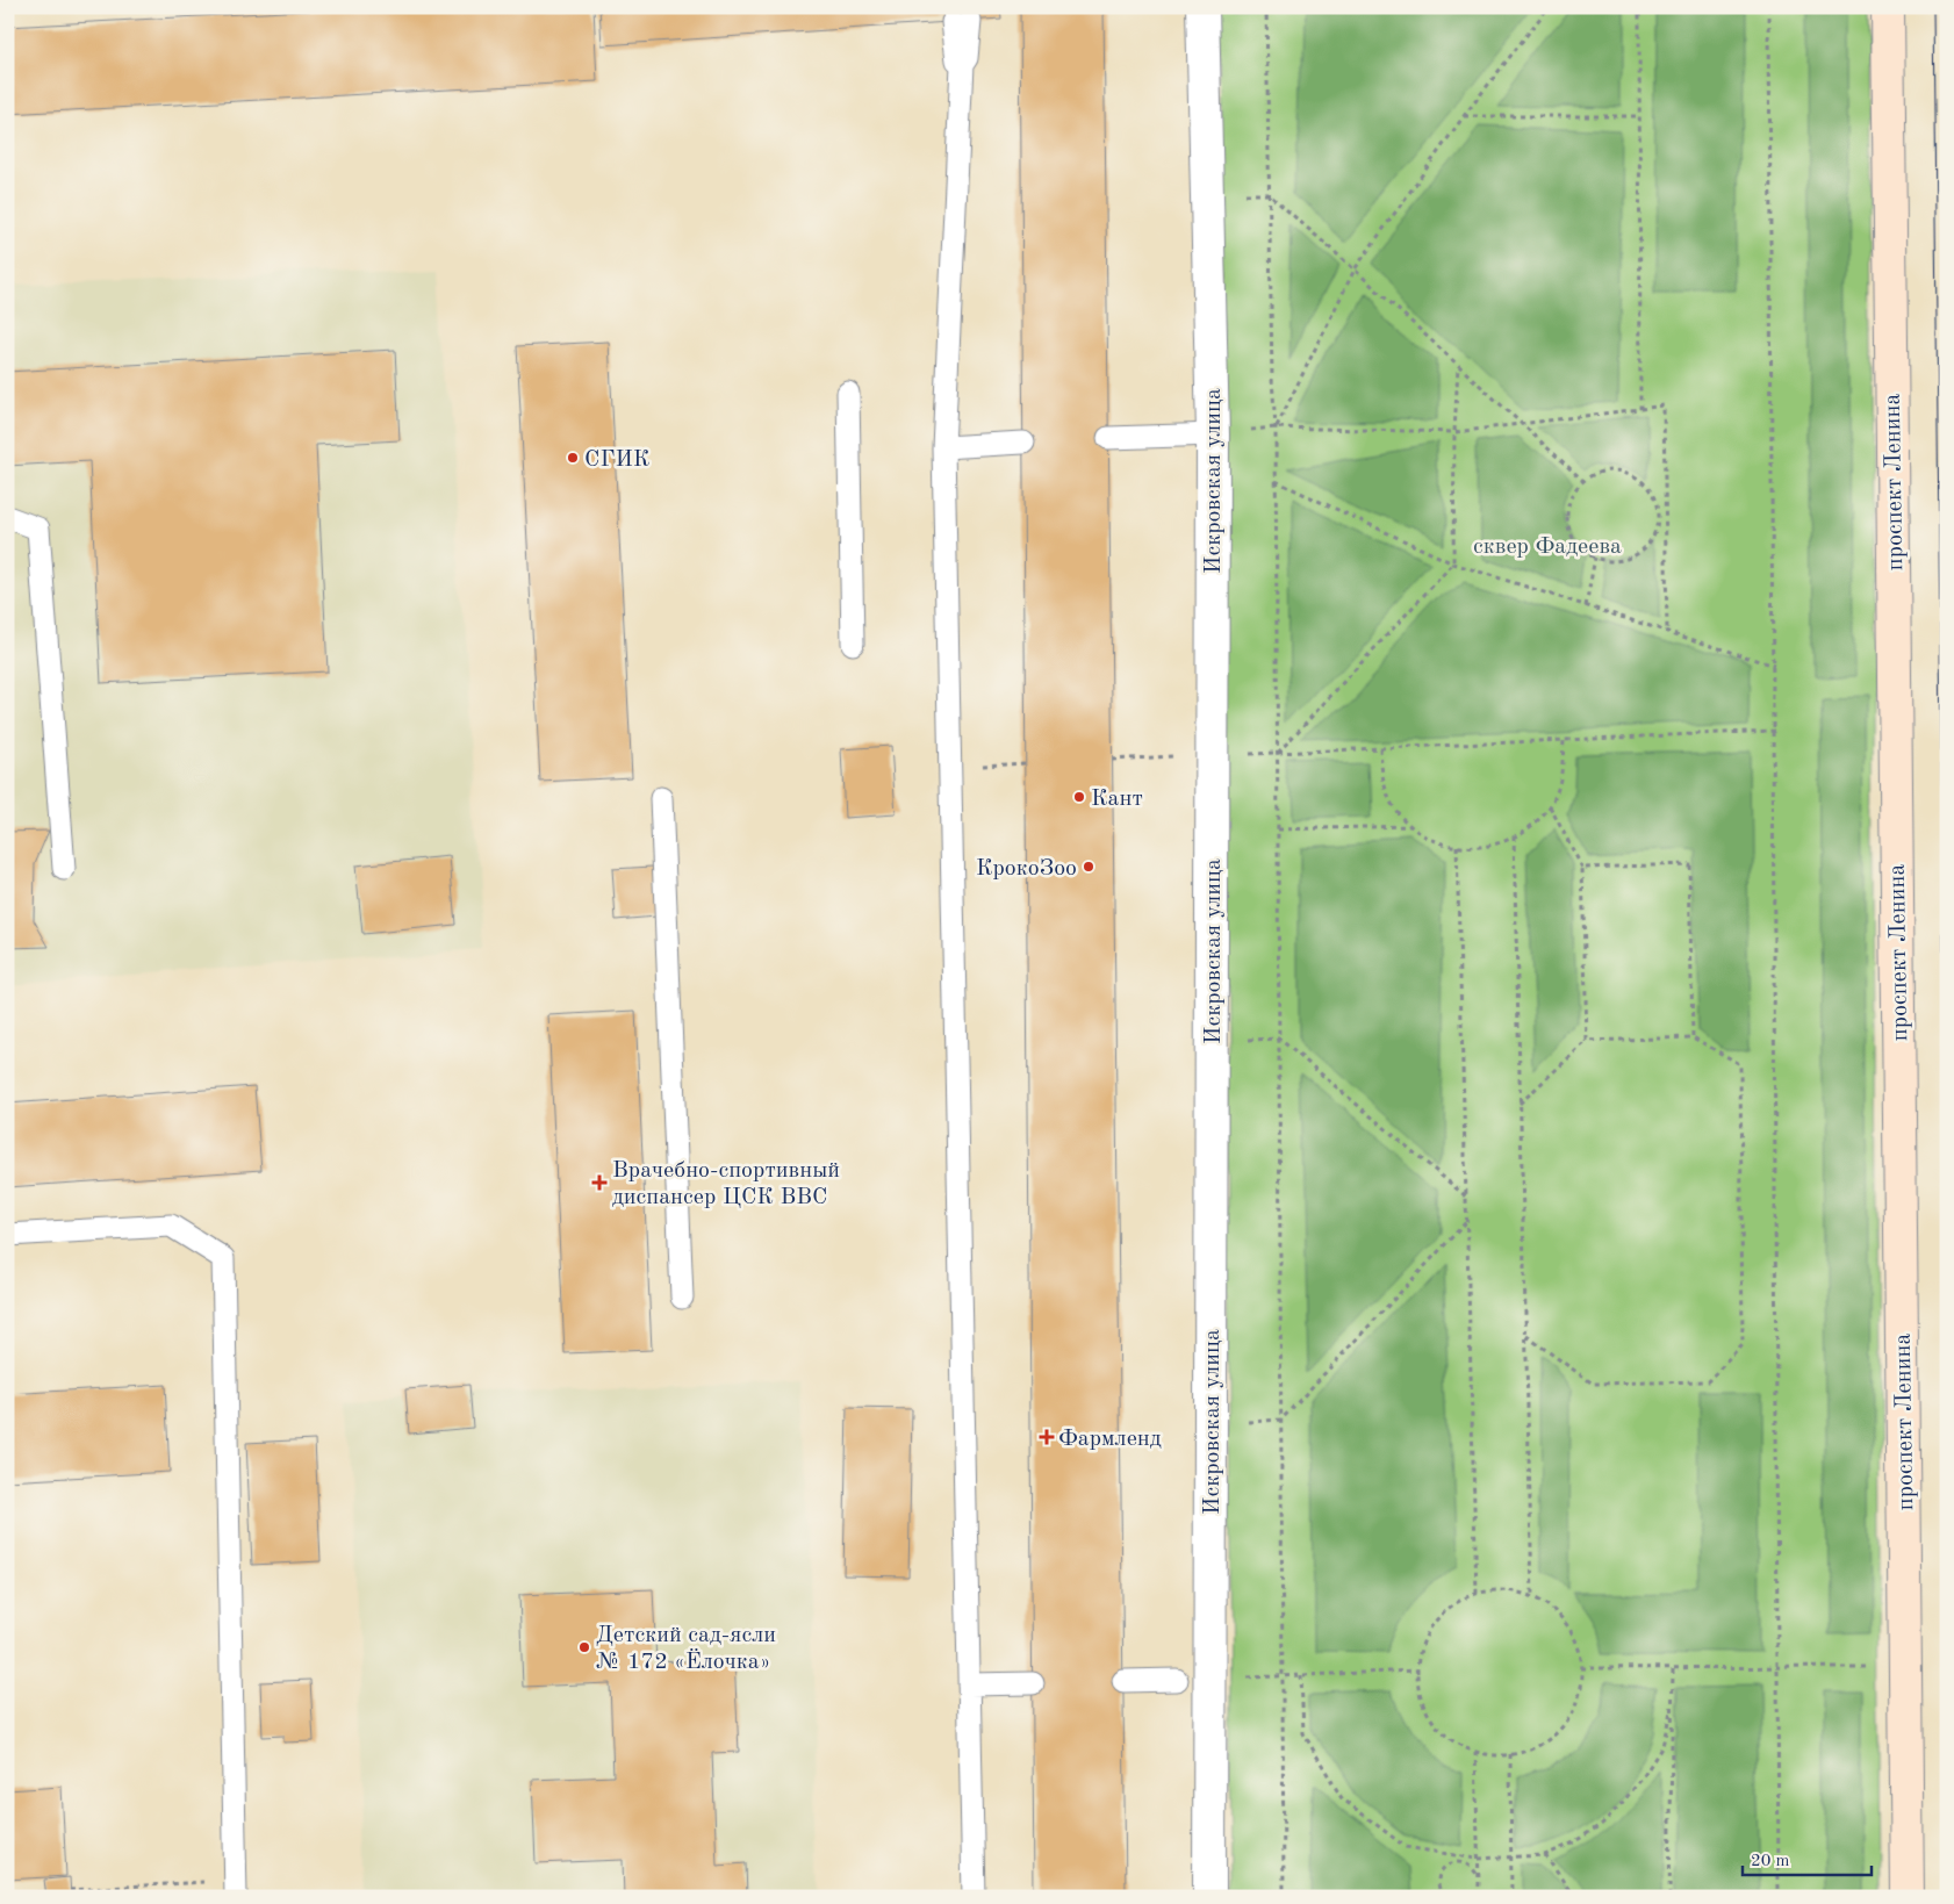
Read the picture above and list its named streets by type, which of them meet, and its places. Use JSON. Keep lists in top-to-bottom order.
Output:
{
  "streets": {
    "main road": ["проспект Ленина"],
    "street": ["Искровская улица"]
  },
  "parks": ["сквер Фадеева"],
  "places": {
    "other": [
      "СГИК",
      "Кант",
      "КрокоЗоо",
      "Детский сад-ясли № 172 «Ёлочка»"
    ],
    "health": ["Врачебно-спортивный диспансер ЦСК ВВС", "Фармленд"]
  },
  "scale_bar": "20 m"
}
